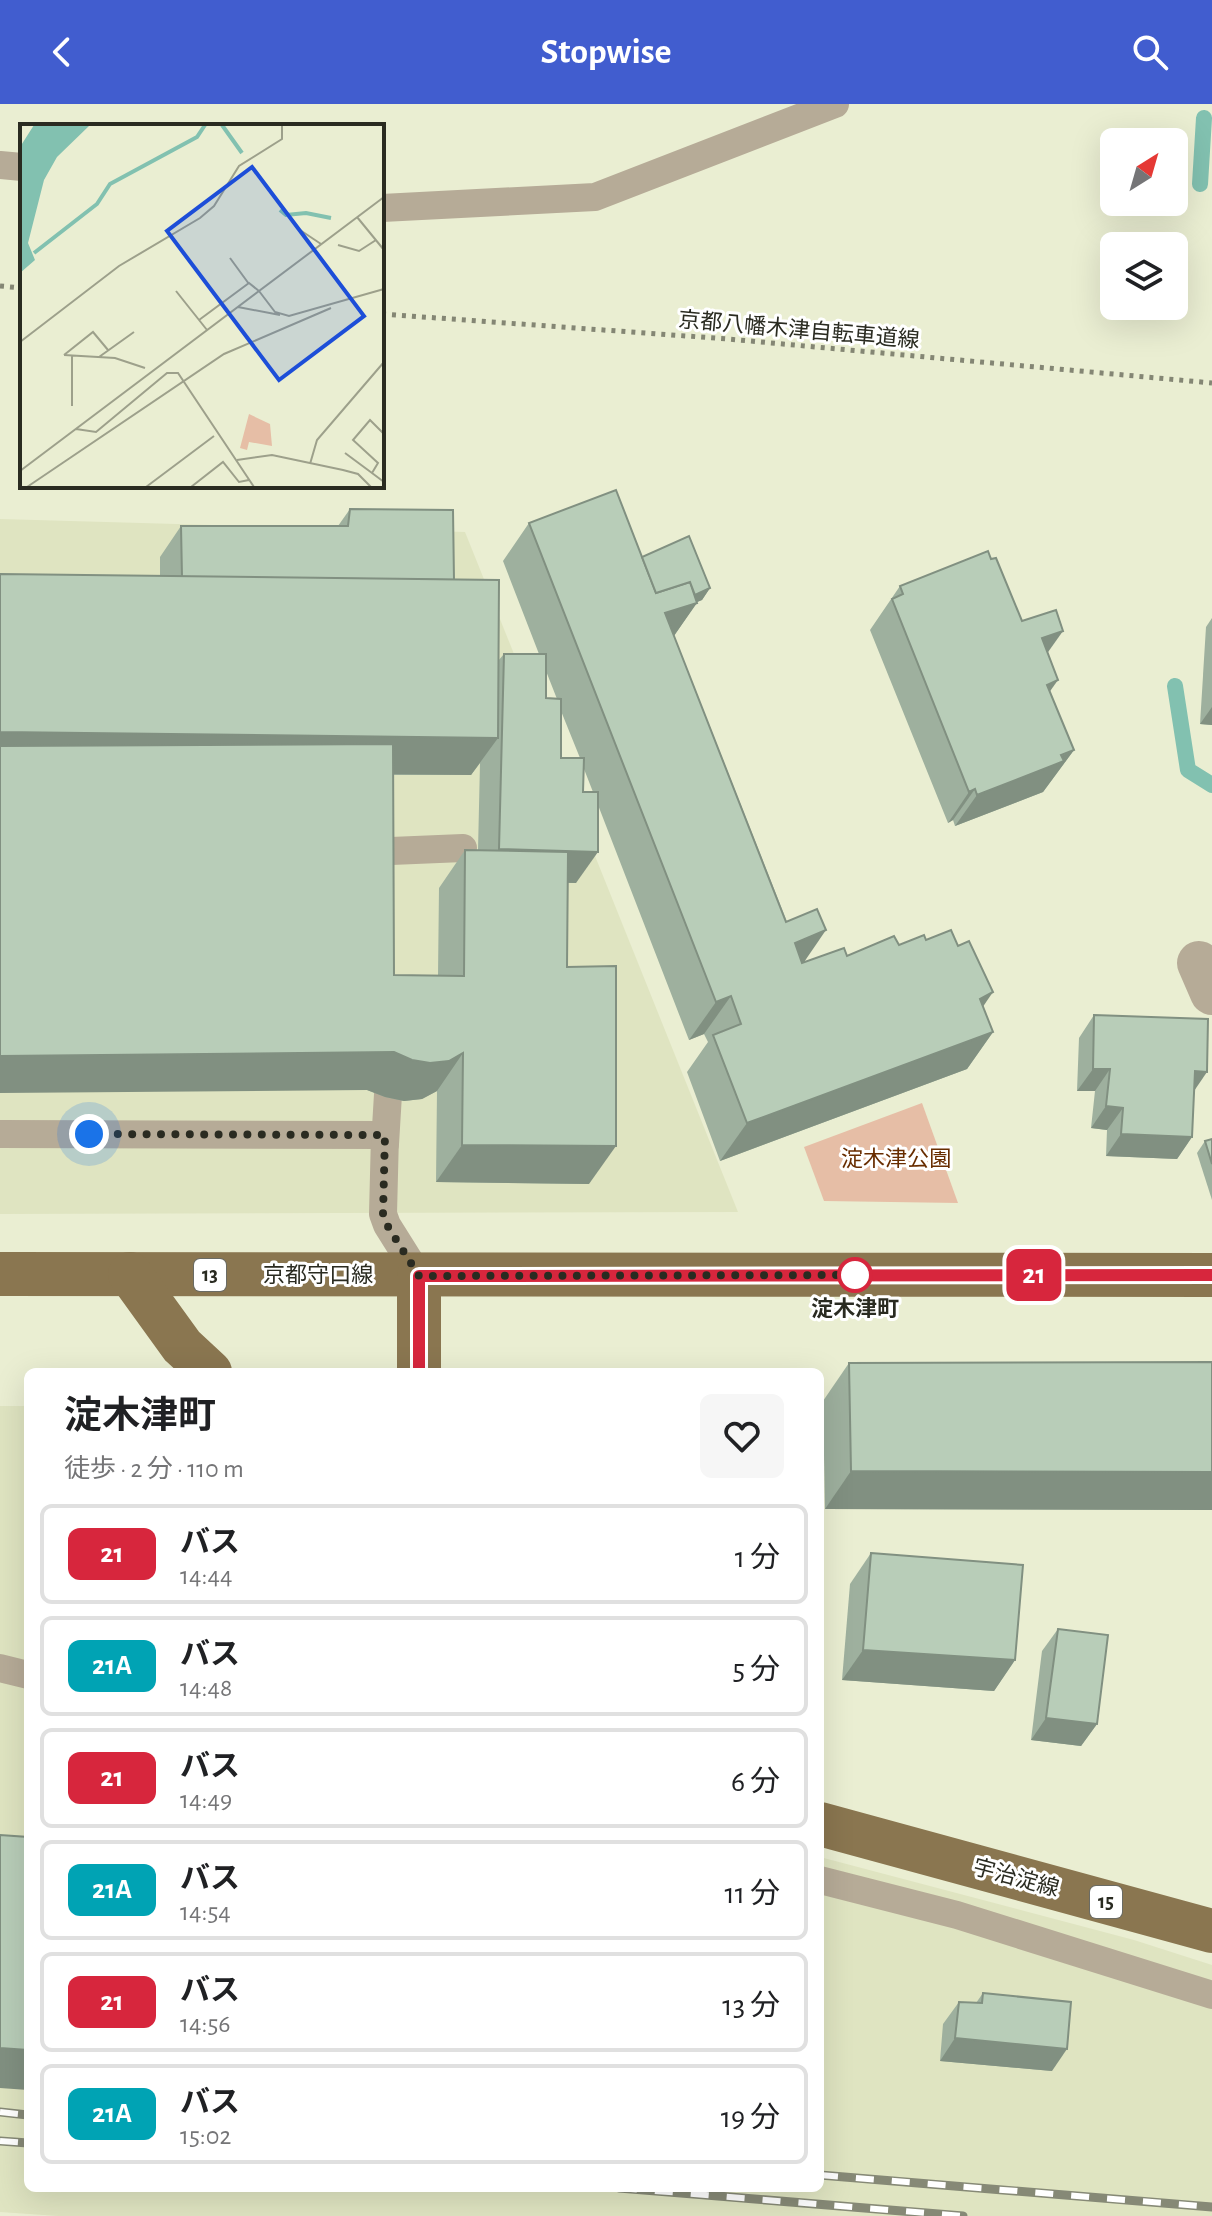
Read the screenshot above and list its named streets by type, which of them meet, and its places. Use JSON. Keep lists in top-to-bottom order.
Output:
{
  "streets": {
    "main road": [
      "13",
      "京都守口線",
      "宇治淀線",
      "15"
    ],
    "path": ["京都八幡木津自転車道線"]
  },
  "parks": ["淀木津公園"],
  "places": ["淀木津町"],
  "lines": ["bus line 21"],
  "north": "top right",
  "page": {
    "header": "Stopwise",
    "on_map": "21",
    "heading": ["淀木津町", "徒歩 · 2 分 · 110 m"],
    "list": [
      {
        "mark": "21",
        "name": "バス",
        "note": "14:44",
        "value": "1 分"
      },
      {
        "mark": "21A",
        "name": "バス",
        "note": "14:48",
        "value": "5 分"
      },
      {
        "mark": "21",
        "name": "バス",
        "note": "14:49",
        "value": "6 分"
      },
      {
        "mark": "21A",
        "name": "バス",
        "note": "14:54",
        "value": "11 分"
      },
      {
        "mark": "21",
        "name": "バス",
        "note": "14:56",
        "value": "13 分"
      },
      {
        "mark": "21A",
        "name": "バス",
        "note": "15:02",
        "value": "19 分"
      }
    ]
  }
}
